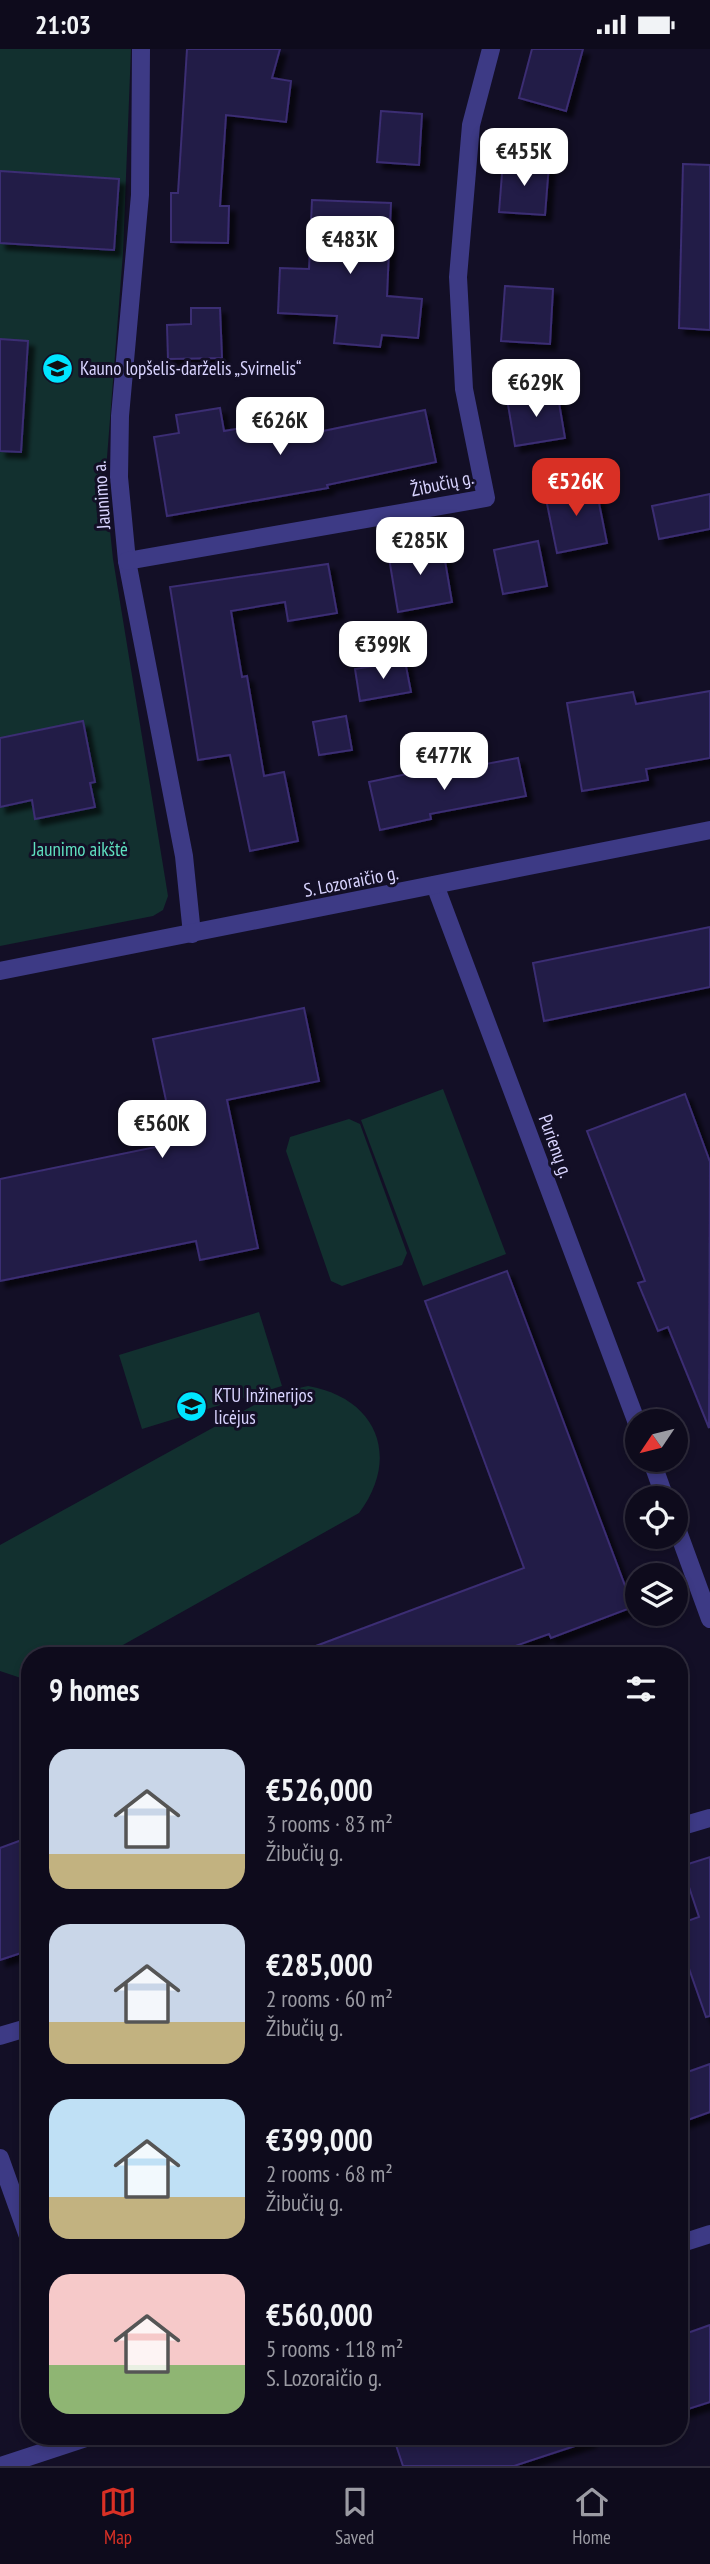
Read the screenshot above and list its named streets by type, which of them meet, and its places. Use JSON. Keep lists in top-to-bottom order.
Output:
{
  "streets": {
    "street": [
      "Žibučių g.",
      "Jaunimo a.",
      "S. Lozoraičio g.",
      "Purienų g."
    ]
  },
  "crossings": [
    ["Žibučių g.", "Jaunimo a."],
    ["Jaunimo a.", "S. Lozoraičio g."],
    ["S. Lozoraičio g.", "Purienų g."]
  ],
  "parks": ["Jaunimo aikštė"],
  "places": {
    "school or university": ["Kauno lopšelis-darželis „Svirnelis“", "KTU Inžinerijos licėjus"]
  },
  "north": "bottom left",
  "page": {
    "status": "21:03",
    "price": [
      "€455K",
      "€483K",
      "€629K",
      "€626K",
      "€526K",
      "€285K",
      "€399K",
      "€477K",
      "€560K"
    ],
    "heading": "9 homes",
    "list": [
      {
        "name": "€526,000",
        "note": "3 rooms · 83 m² · Žibučių g."
      },
      {
        "name": "€285,000",
        "note": "2 rooms · 60 m² · Žibučių g."
      },
      {
        "name": "€399,000",
        "note": "2 rooms · 68 m² · Žibučių g."
      },
      {
        "name": "€560,000",
        "note": "5 rooms · 118 m² · S. Lozoraičio g."
      }
    ],
    "tabs": ["Map", "Saved", "Home"]
  }
}
